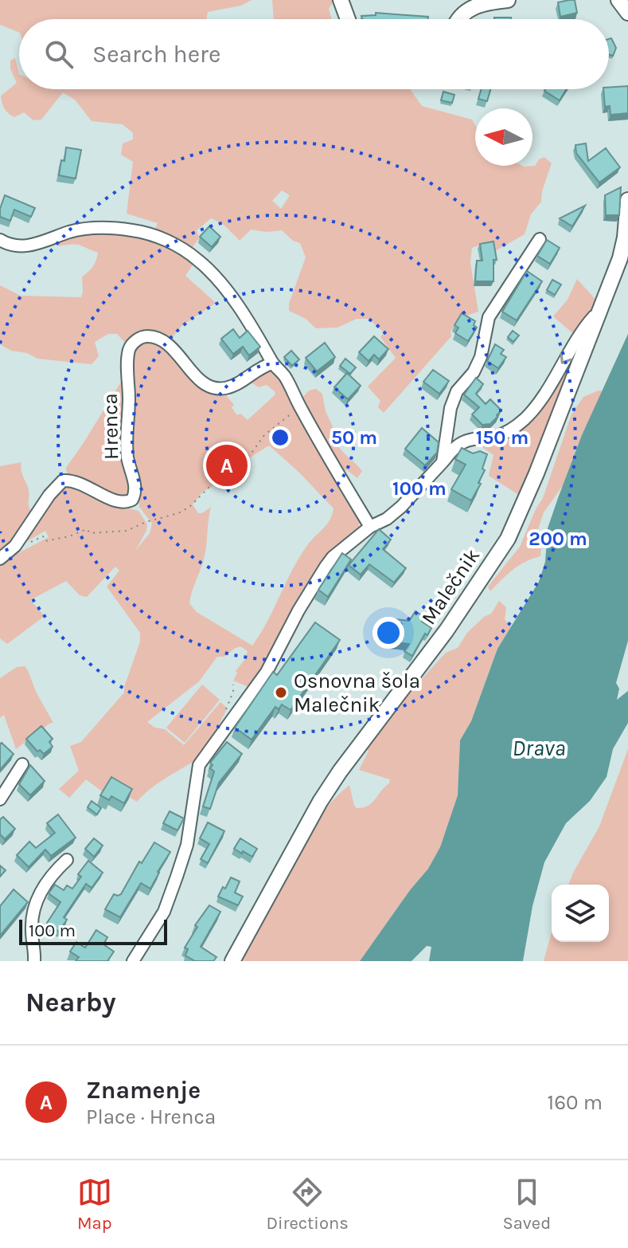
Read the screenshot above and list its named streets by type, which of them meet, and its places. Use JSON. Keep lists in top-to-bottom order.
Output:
{
  "streets": {
    "street": ["Hrenca", "Malečnik"]
  },
  "water": ["Drava"],
  "places": ["Osnovna šola Malečnik"],
  "scale_bar": "100 m",
  "north": "left",
  "page": {
    "search": "Search here",
    "pins": "A",
    "scale": "100 m",
    "heading": "Nearby",
    "list": [
      {
        "mark": "A",
        "name": "Znamenje",
        "note": "Place · Hrenca",
        "value": "160 m"
      }
    ],
    "nav": ["Map", "Directions", "Saved"]
  },
  "rings": [
    "50 m",
    "150 m",
    "100 m",
    "200 m"
  ]
}
